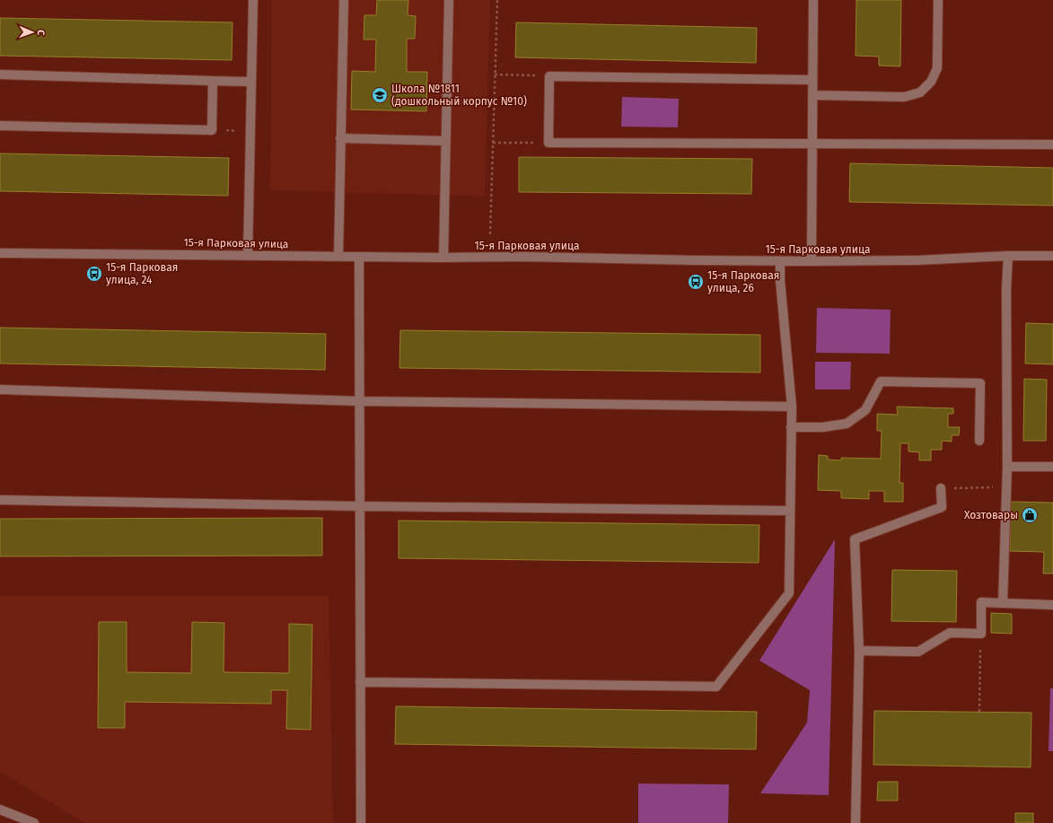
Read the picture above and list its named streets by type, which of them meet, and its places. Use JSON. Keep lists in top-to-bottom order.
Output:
{
  "streets": {
    "street": ["15-я Парковая улица"]
  },
  "places": {
    "school or university": ["Школа №1811 (дошкольный корпус №10)"],
    "bus stop": ["15-я Парковая улица, 24", "15-я Парковая улица, 26"],
    "shop": ["Хозтовары"]
  },
  "north": "right"
}
